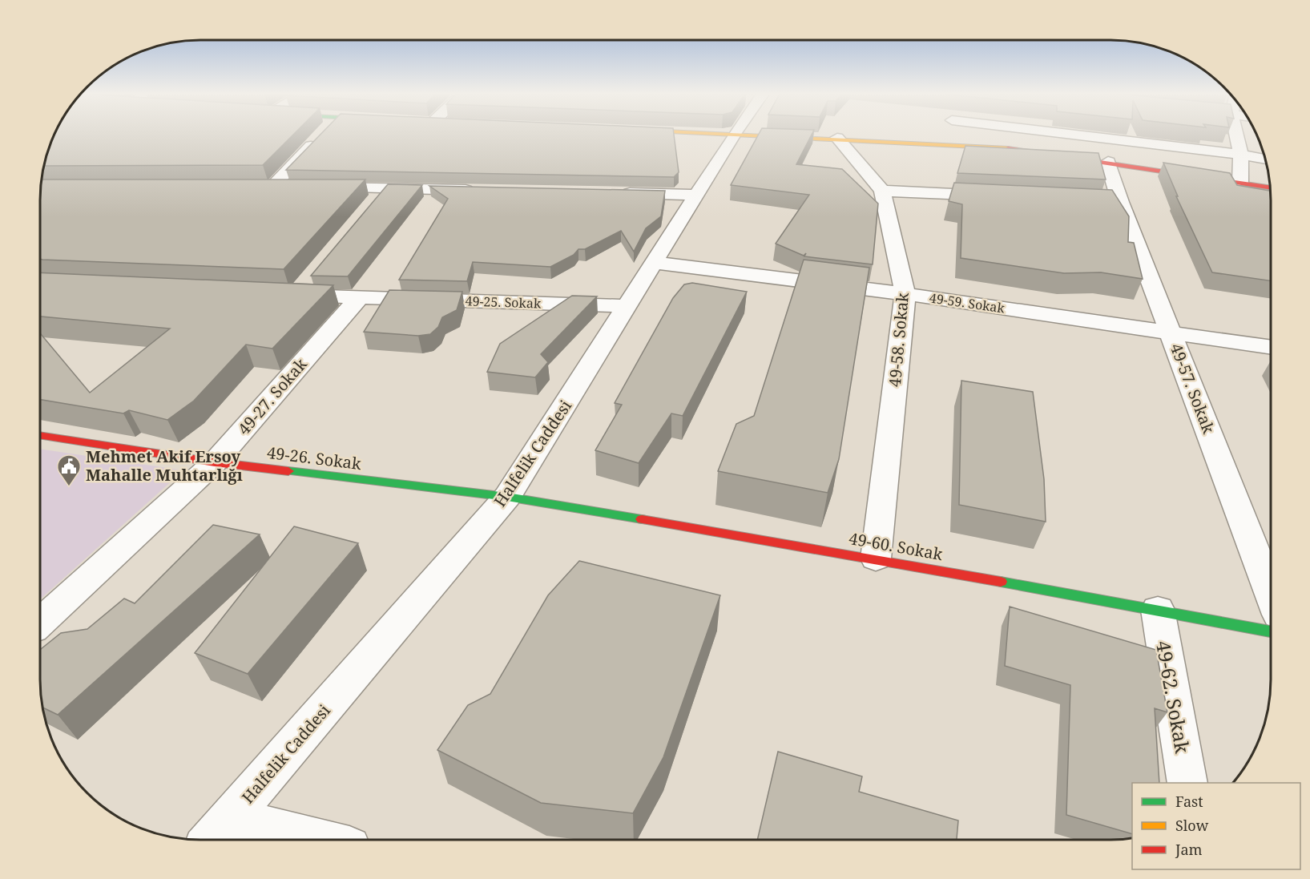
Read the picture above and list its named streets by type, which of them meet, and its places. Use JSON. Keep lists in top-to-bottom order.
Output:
{
  "streets": {
    "main road": ["49-26. Sokak", "49-60. Sokak"],
    "street": [
      "49-25. Sokak",
      "49-59. Sokak",
      "49-58. Sokak",
      "49-57. Sokak",
      "49-27. Sokak",
      "Halfelik Caddesi",
      "49-62. Sokak"
    ]
  },
  "crossings": [
    ["49-25. Sokak", "49-27. Sokak"],
    ["49-25. Sokak", "Halfelik Caddesi"],
    ["49-59. Sokak", "49-58. Sokak"],
    ["49-59. Sokak", "49-57. Sokak"],
    ["49-59. Sokak", "Halfelik Caddesi"],
    ["49-58. Sokak", "49-60. Sokak"],
    ["49-27. Sokak", "49-26. Sokak"],
    ["Halfelik Caddesi", "49-26. Sokak"],
    ["Halfelik Caddesi", "49-60. Sokak"],
    ["49-26. Sokak", "49-60. Sokak"],
    ["49-60. Sokak", "49-62. Sokak"]
  ],
  "places": {
    "public building": ["Mehmet Akif Ersoy Mahalle Muhtarlığı"]
  },
  "legend": ["Fast", "Slow", "Jam"]
}
